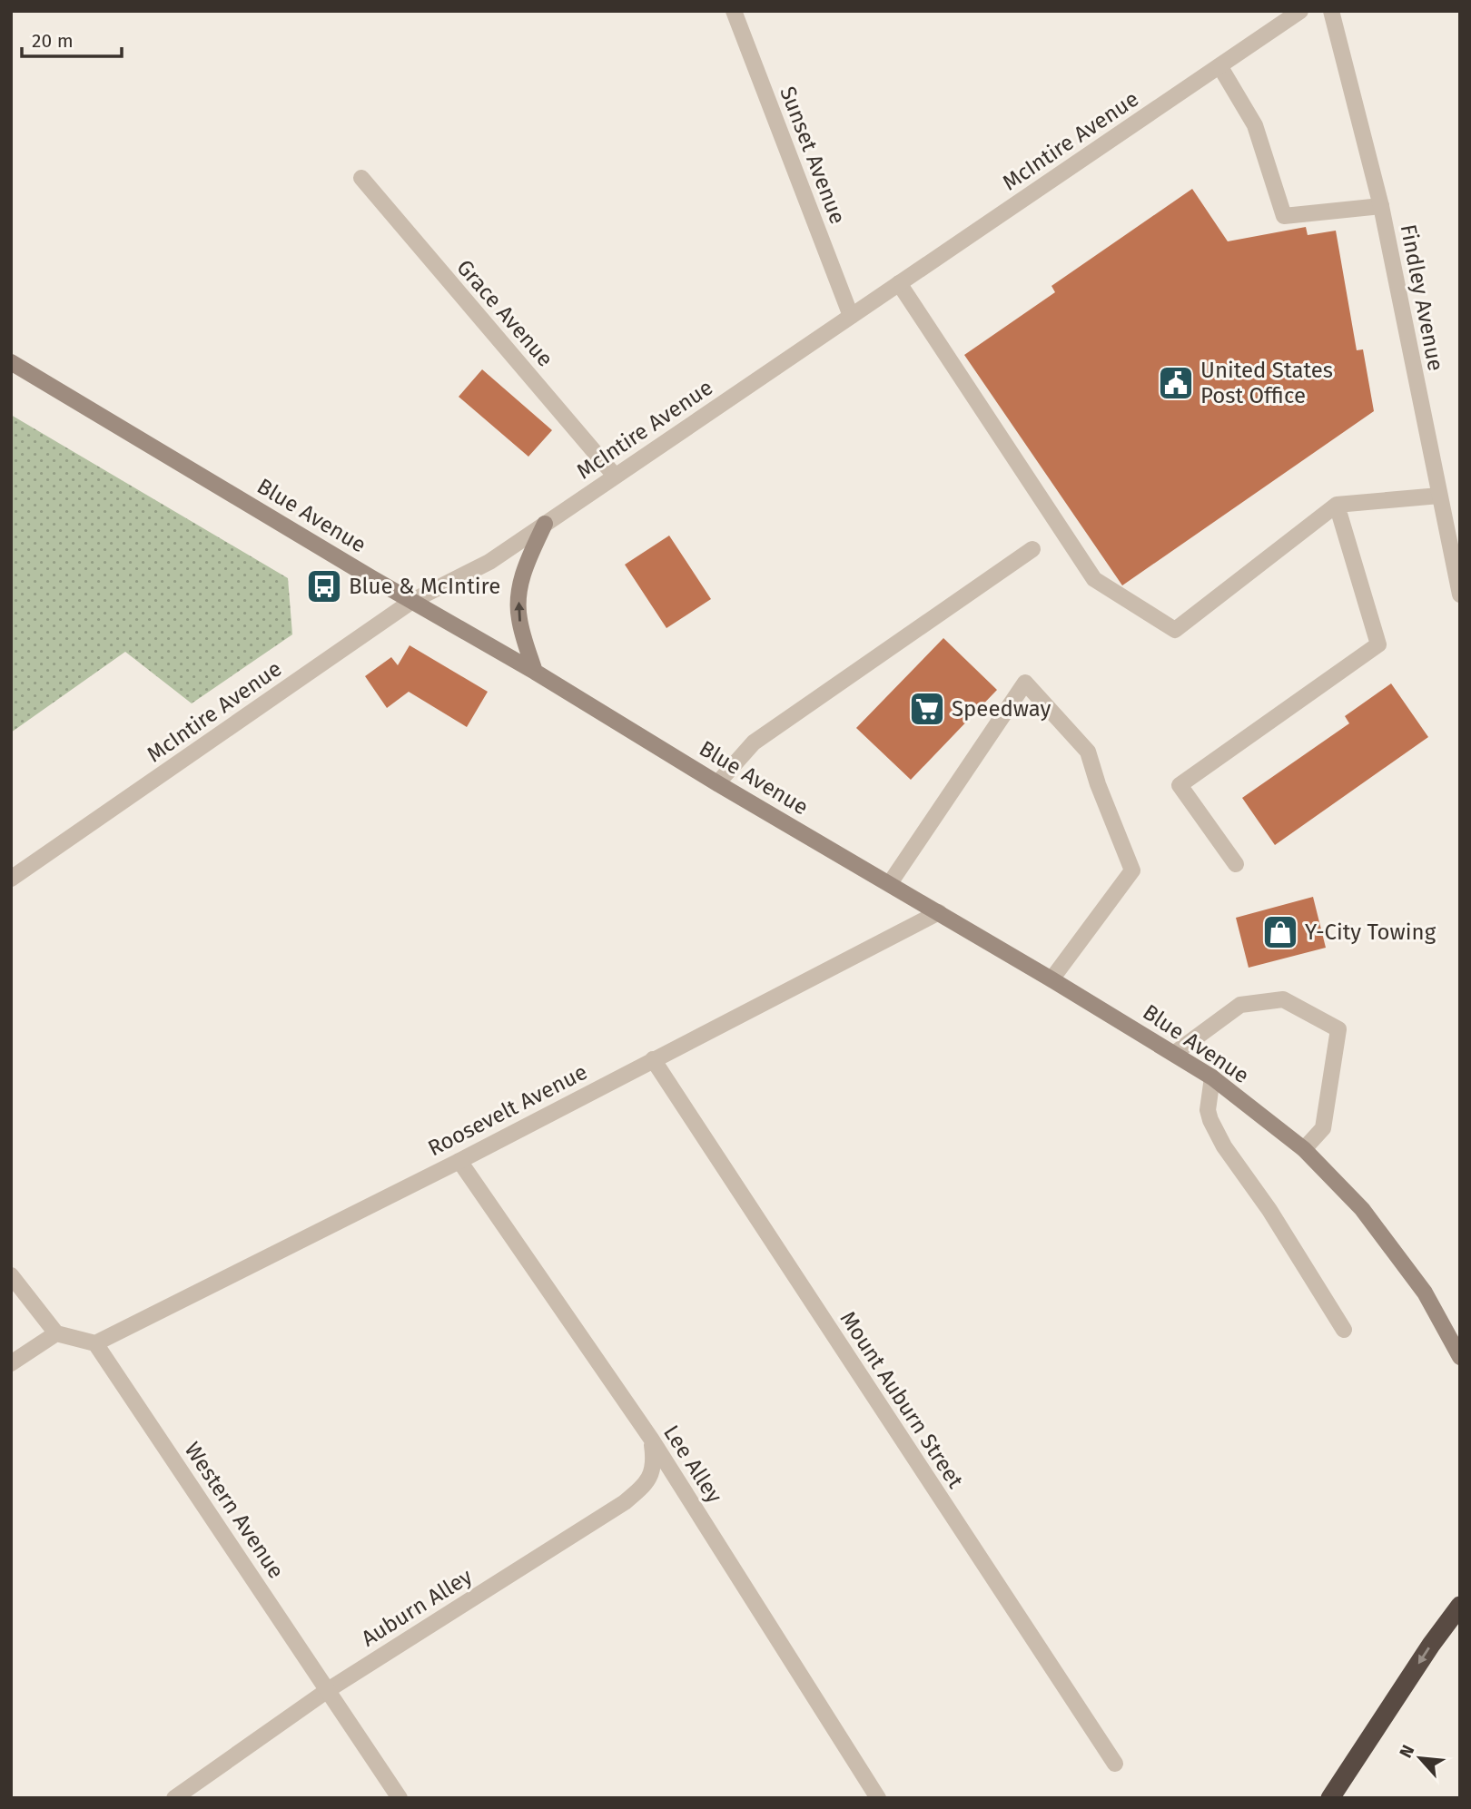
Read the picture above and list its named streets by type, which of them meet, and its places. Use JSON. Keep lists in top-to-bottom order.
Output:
{
  "streets": {
    "main road": ["Blue Avenue"],
    "street": [
      "McIntire Avenue",
      "Sunset Avenue",
      "Findley Avenue",
      "Grace Avenue",
      "Roosevelt Avenue",
      "Mount Auburn Street",
      "Lee Alley",
      "Western Avenue",
      "Auburn Alley"
    ]
  },
  "crossings": [
    ["McIntire Avenue", "Sunset Avenue"],
    ["McIntire Avenue", "Grace Avenue"],
    ["McIntire Avenue", "Blue Avenue"],
    ["Blue Avenue", "Roosevelt Avenue"],
    ["Roosevelt Avenue", "Mount Auburn Street"],
    ["Roosevelt Avenue", "Lee Alley"],
    ["Roosevelt Avenue", "Western Avenue"],
    ["Lee Alley", "Auburn Alley"],
    ["Western Avenue", "Auburn Alley"]
  ],
  "places": {
    "public building": ["United States Post Office"],
    "bus stop": ["Blue & McIntire"],
    "supermarket": ["Speedway"],
    "shop": ["Y-City Towing"]
  },
  "scale_bar": "20 m",
  "north": "top left"
}
